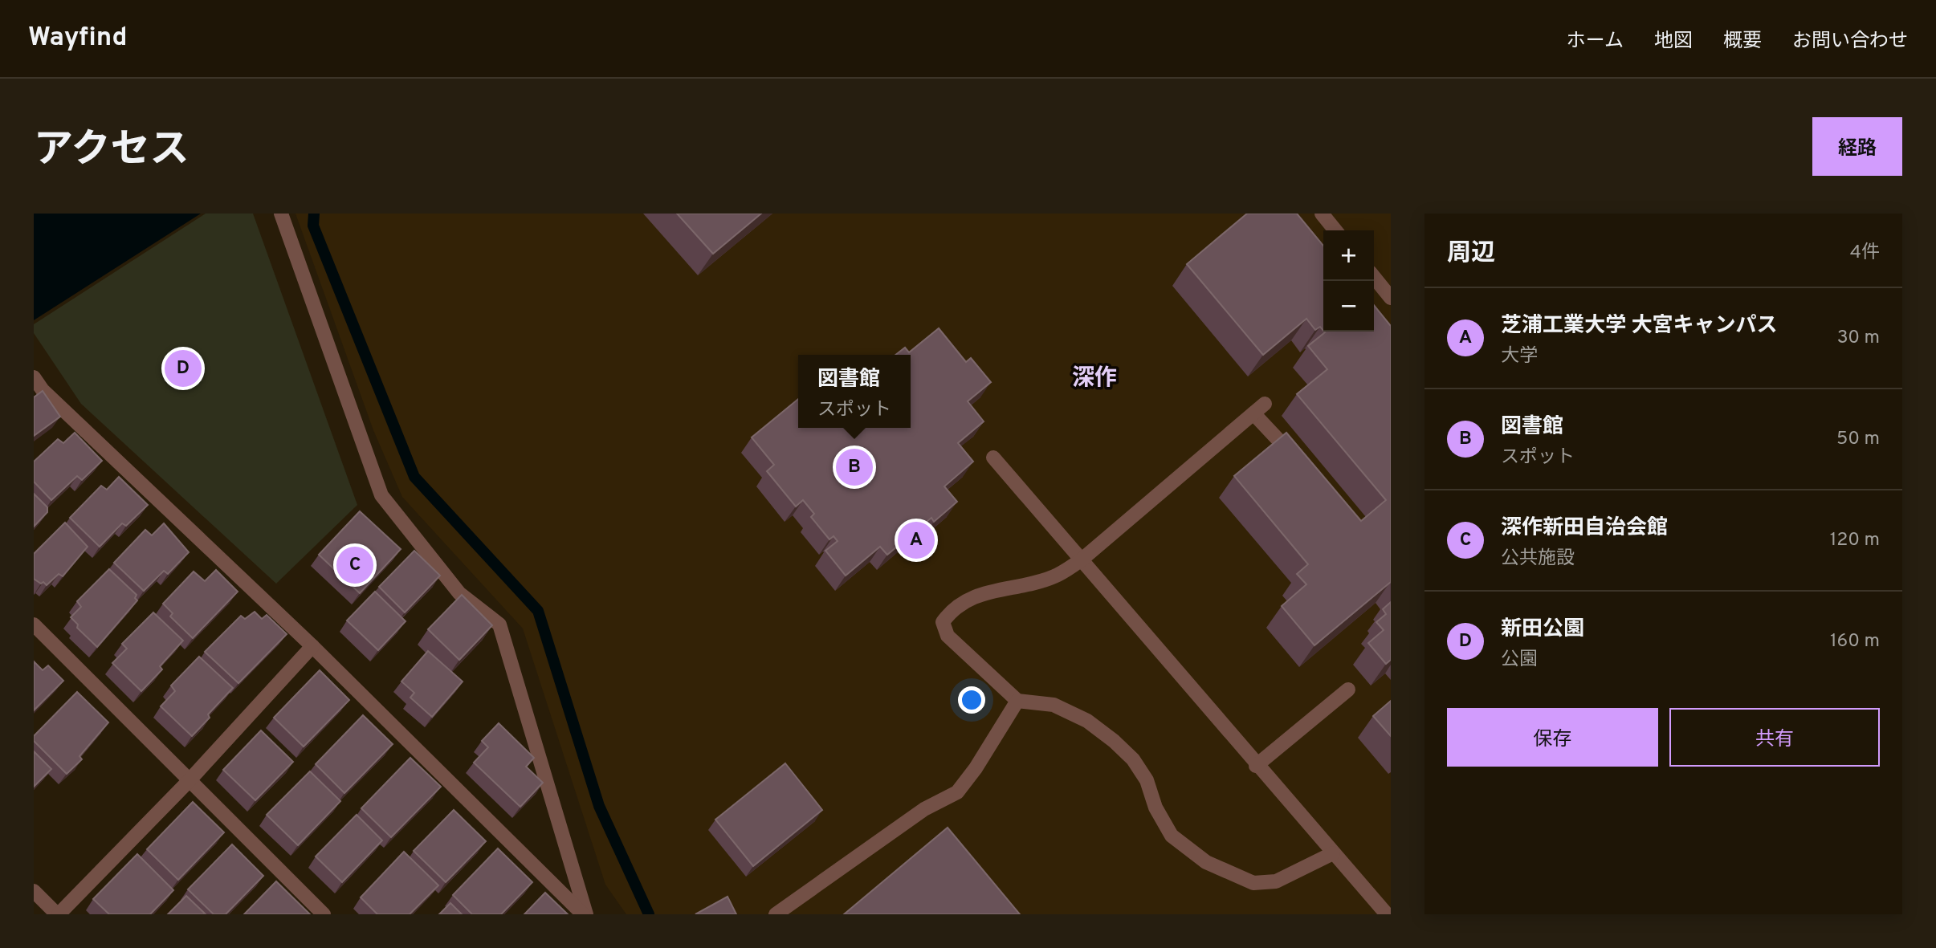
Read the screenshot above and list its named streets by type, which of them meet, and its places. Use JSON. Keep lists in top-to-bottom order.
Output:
{
  "districts": ["深作"],
  "page": {
    "header": "Wayfind",
    "nav": [
      "ホーム",
      "地図",
      "概要",
      "お問い合わせ"
    ],
    "title": "アクセス",
    "buttons": [
      "経路",
      ["保存", "共有"]
    ],
    "heading": ["周辺", "4件"],
    "map_buttons": ["+", "−"],
    "list": [
      {
        "mark": "A",
        "name": "芝浦工業大学 大宮キャンパス",
        "note": "大学",
        "value": "30 m"
      },
      {
        "mark": "B",
        "name": "図書館",
        "note": "スポット",
        "value": "50 m"
      },
      {
        "mark": "C",
        "name": "深作新田自治会館",
        "note": "公共施設",
        "value": "120 m"
      },
      {
        "mark": "D",
        "name": "新田公園",
        "note": "公園",
        "value": "160 m"
      }
    ],
    "pins": [
      "D",
      "B",
      "A",
      "C"
    ],
    "popup": ["図書館", "スポット"]
  }
}
